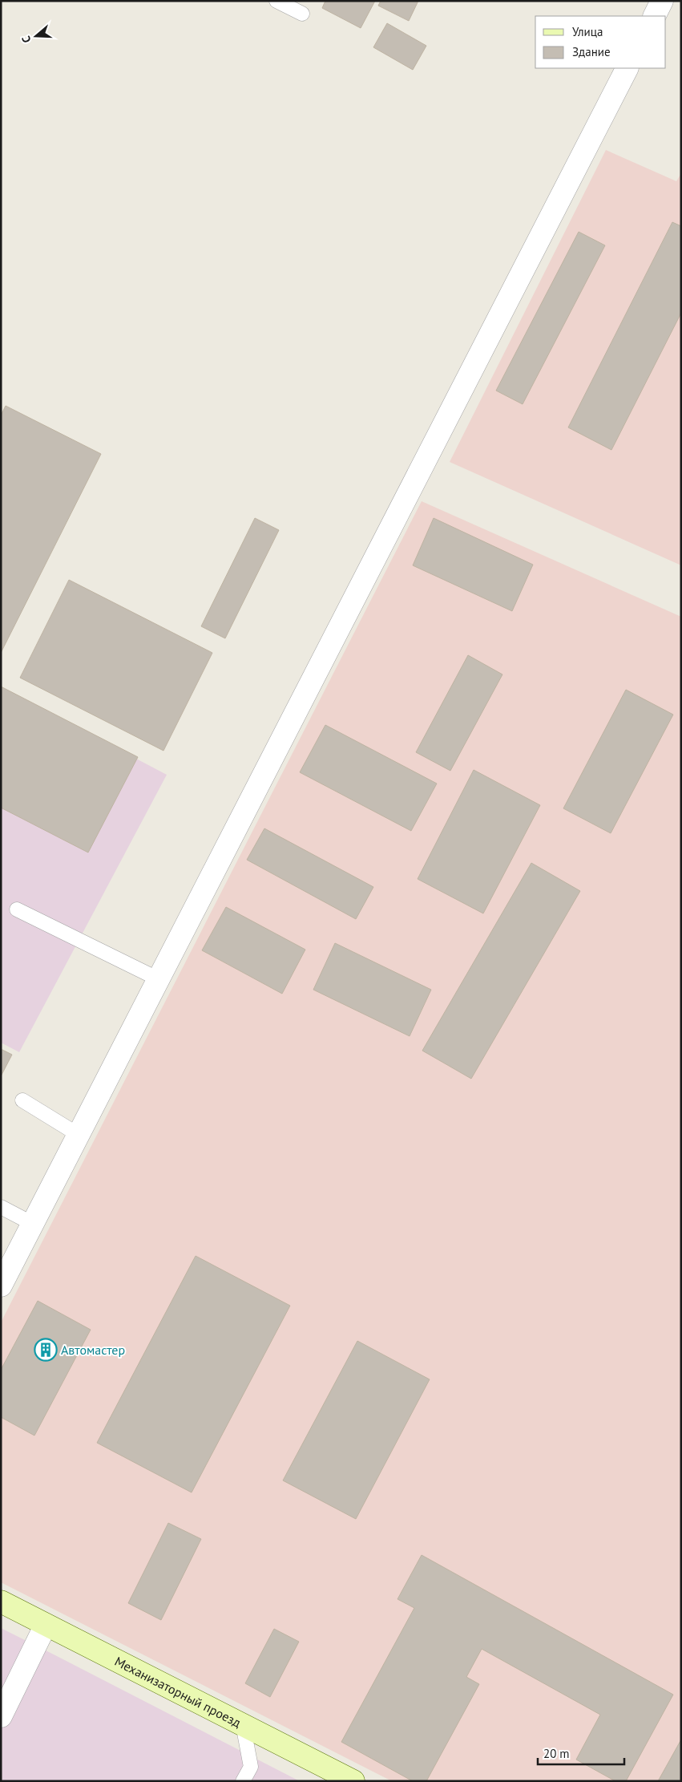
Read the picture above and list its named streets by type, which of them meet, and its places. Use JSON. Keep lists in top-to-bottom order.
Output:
{
  "streets": {
    "street": ["Механизаторный проезд"]
  },
  "places": {
    "building": ["Автомастер"]
  },
  "legend": ["Улица", "Здание"],
  "scale_bar": "20 m",
  "north": "left"
}
